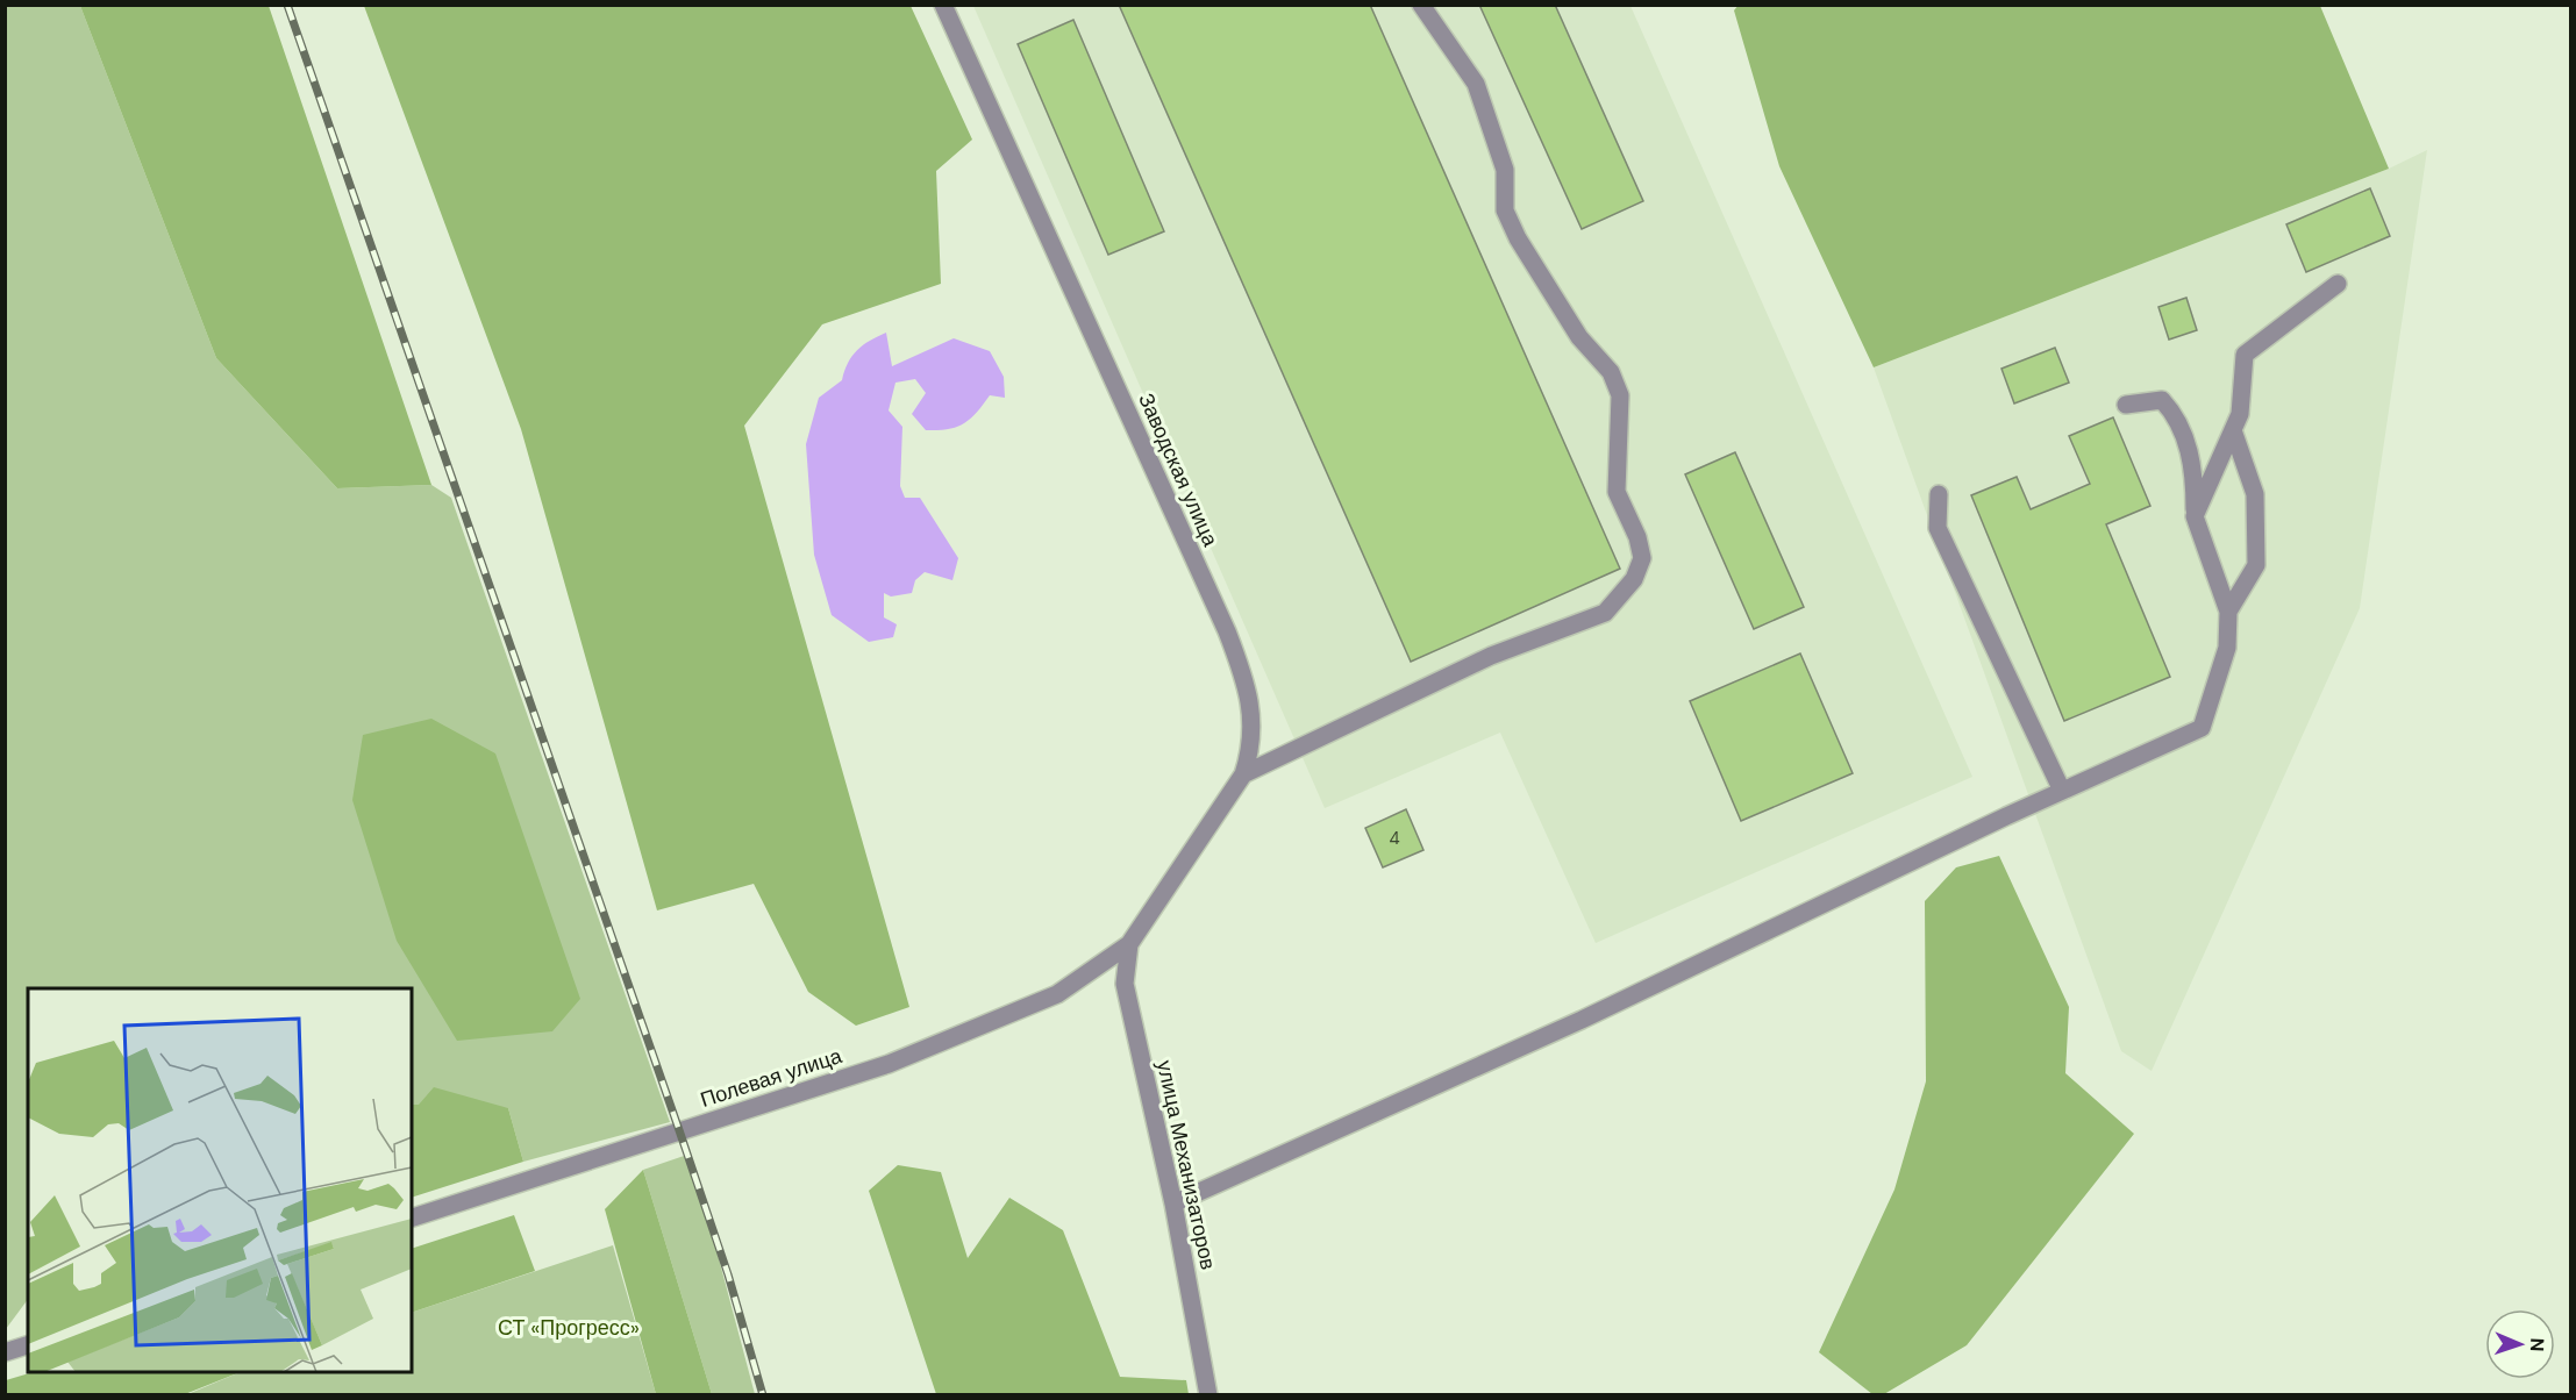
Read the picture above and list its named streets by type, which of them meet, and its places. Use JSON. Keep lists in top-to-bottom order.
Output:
{
  "streets": {
    "street": ["Заводская улица", "Полевая улица", "улица Механизаторов"]
  },
  "crossings": [
    ["Заводская улица", "Полевая улица"],
    ["Заводская улица", "улица Механизаторов"],
    ["Полевая улица", "улица Механизаторов"]
  ],
  "parks": ["СТ «Прогресс»"],
  "house_numbers": ["4"],
  "north": "right"
}
